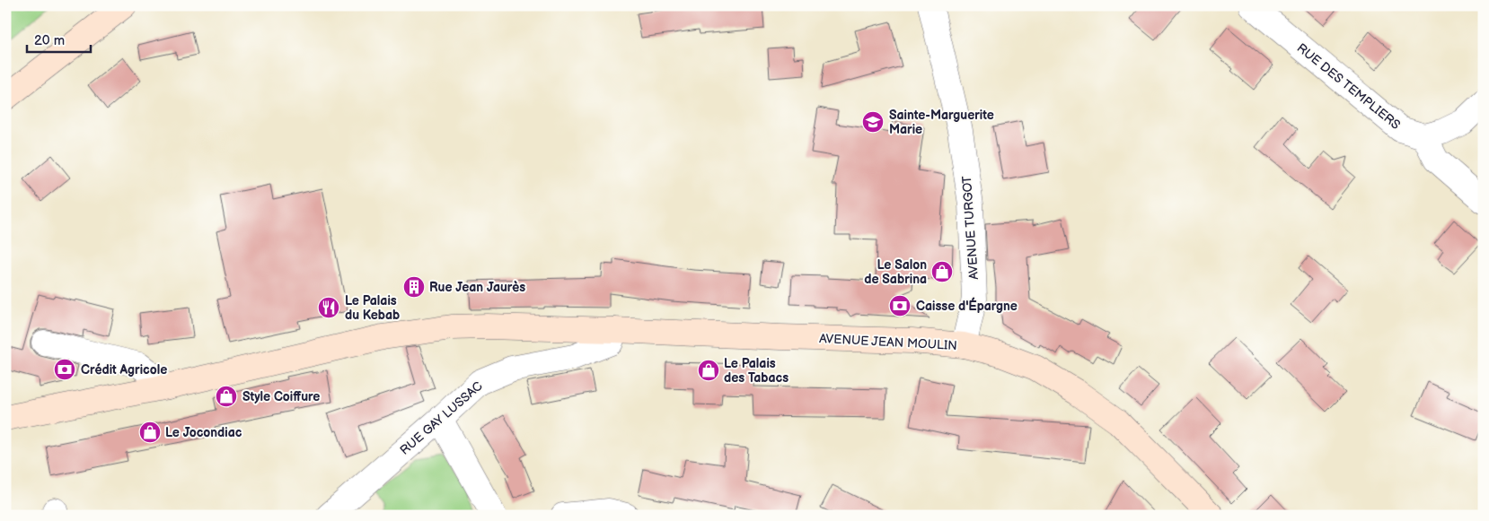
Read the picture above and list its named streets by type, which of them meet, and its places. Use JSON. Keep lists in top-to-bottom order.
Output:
{
  "streets": {
    "main road": ["AVENUE JEAN MOULIN"],
    "street": ["RUE DES TEMPLIERS", "AVENUE TURGOT", "RUE GAY LUSSAC"]
  },
  "crossings": [
    ["AVENUE TURGOT", "AVENUE JEAN MOULIN"],
    ["AVENUE JEAN MOULIN", "RUE GAY LUSSAC"]
  ],
  "places": {
    "school or university": ["Sainte-Marguerite Marie"],
    "shop": [
      "Le Salon de Sabrina",
      "Le Palais des Tabacs",
      "Style Coiffure",
      "Le Jocondiac"
    ],
    "building": ["Rue Jean Jaurès"],
    "bank": ["Caisse d'Épargne", "Crédit Agricole"],
    "restaurant": ["Le Palais du Kebab"]
  },
  "scale_bar": "20 m"
}
